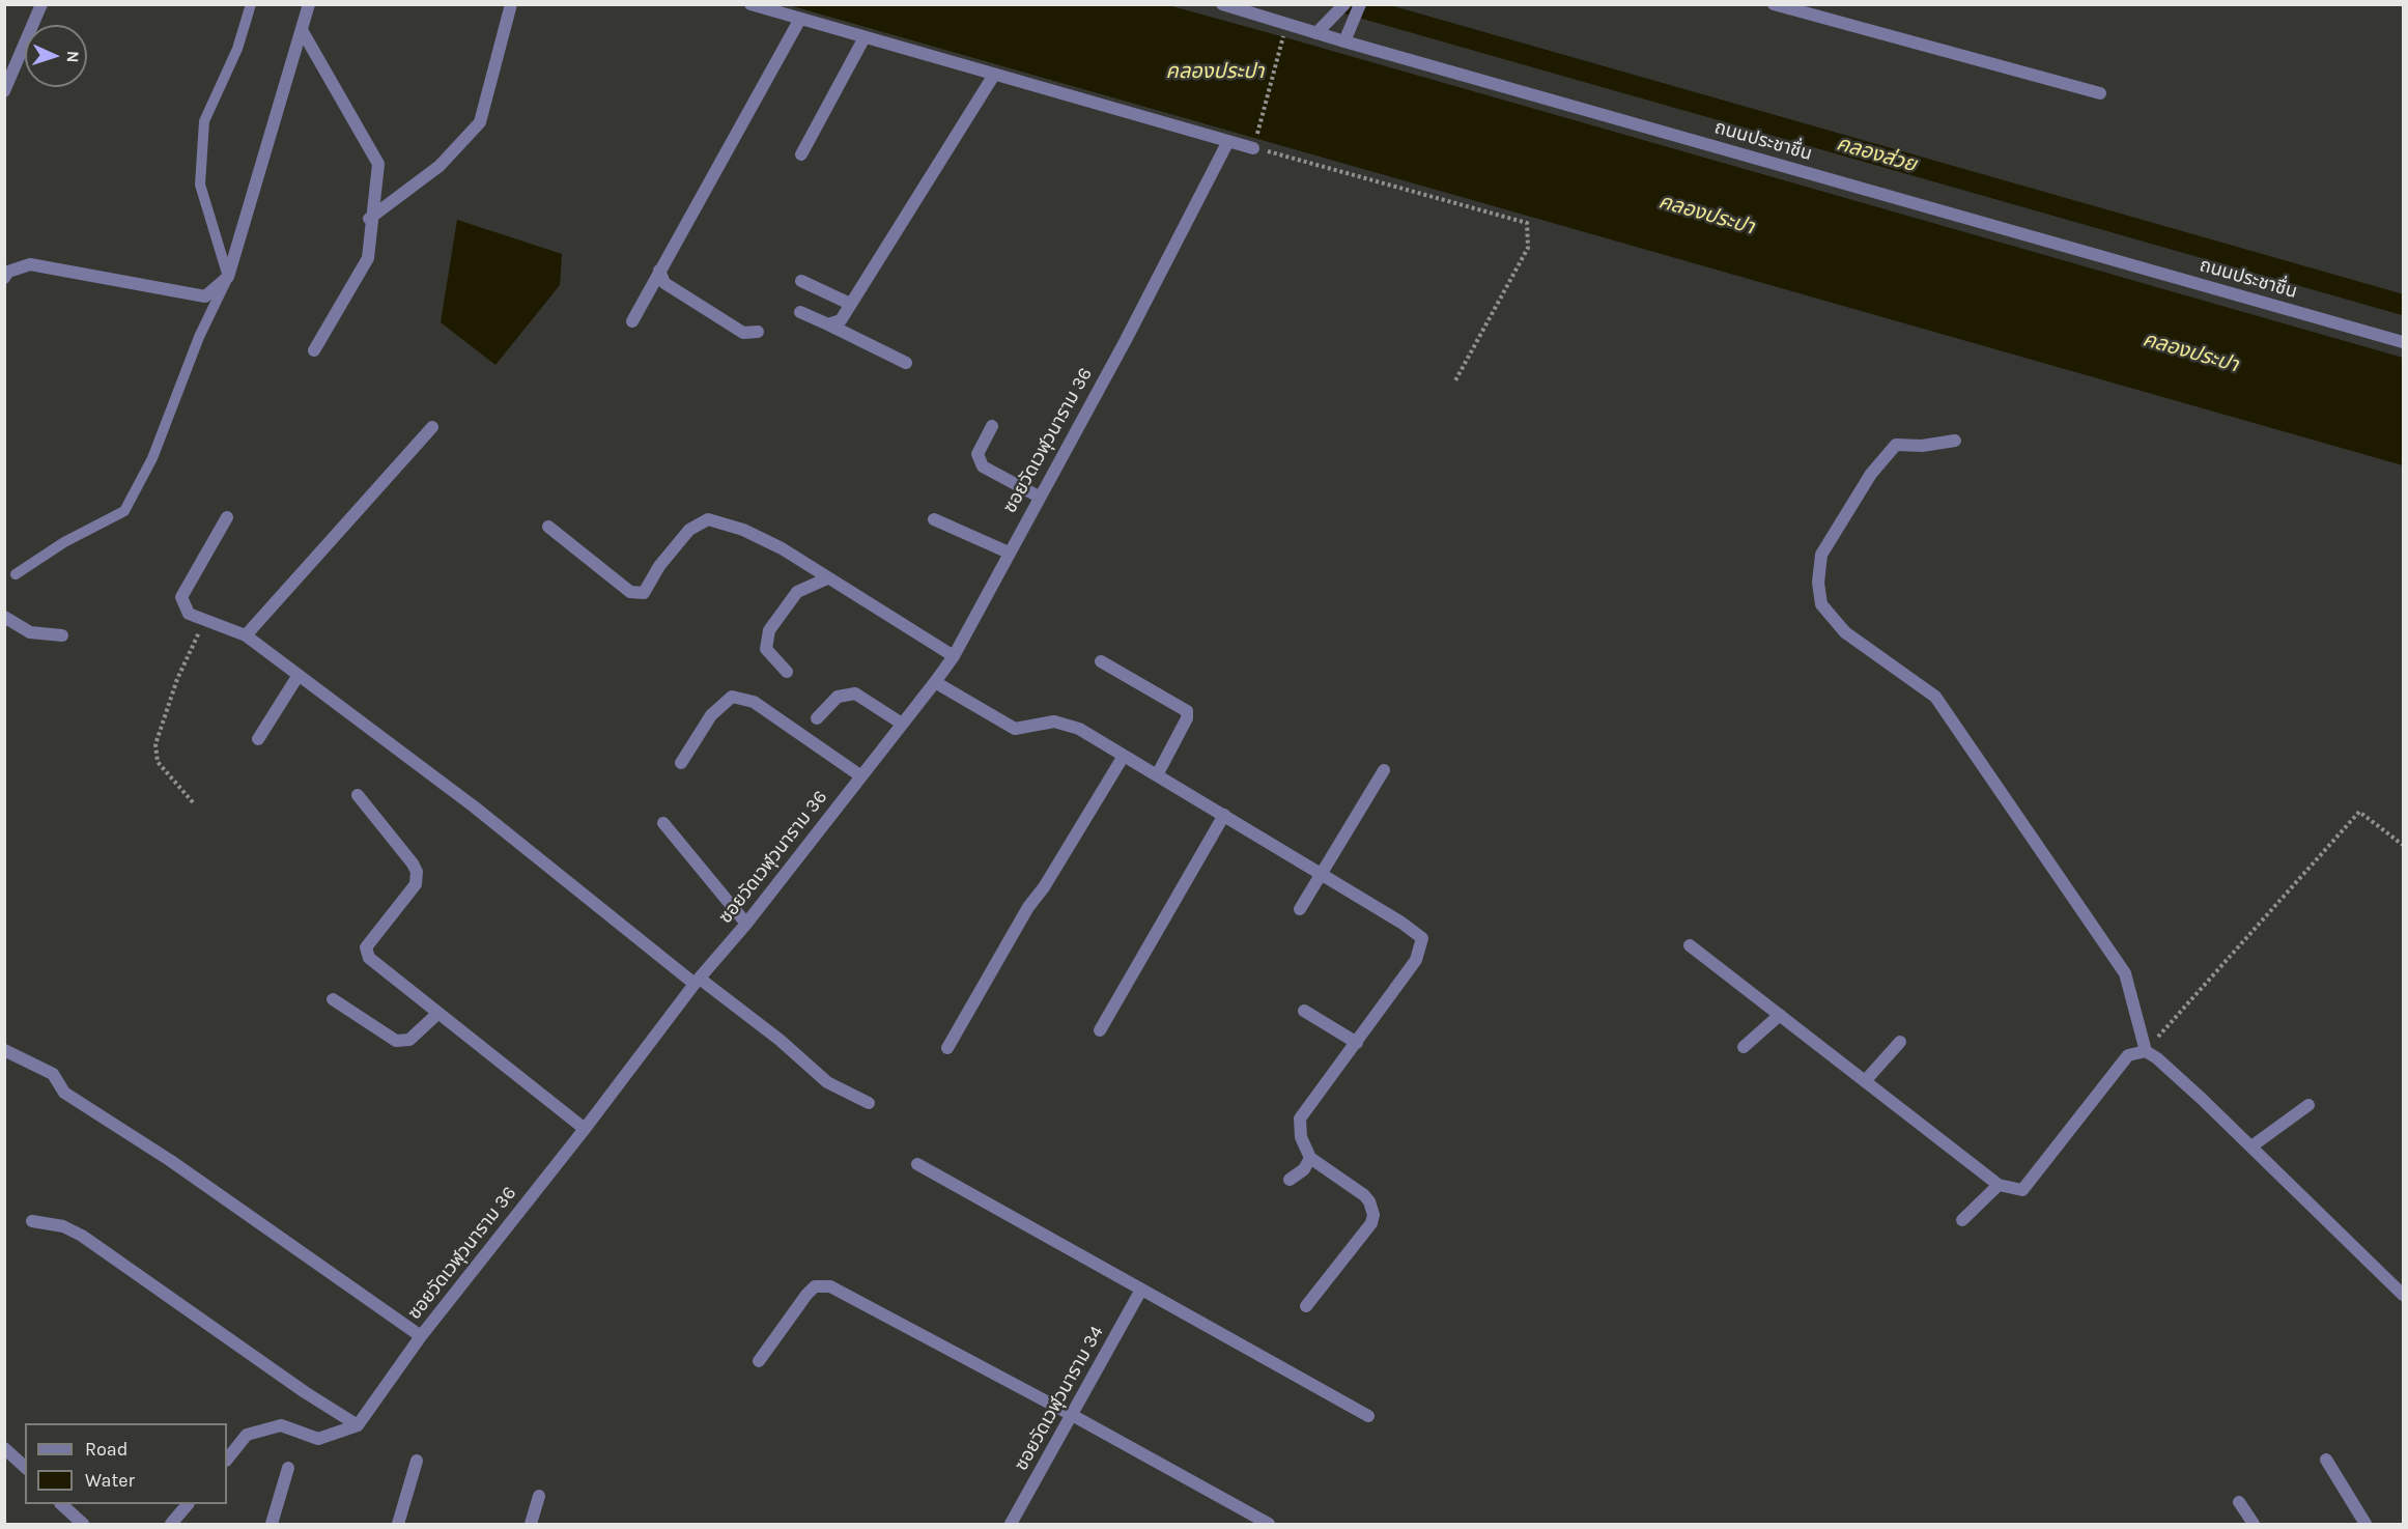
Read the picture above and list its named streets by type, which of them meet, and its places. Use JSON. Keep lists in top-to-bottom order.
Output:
{
  "streets": {
    "street": ["ถนนประชาชื่น", "ซอยวัดเวฬุวนาราม 36", "ซอยวัดเวฬุวนาราม 34"]
  },
  "water": ["คลองประปา", "คลองส่วย"],
  "legend": ["Road", "Water"],
  "north": "right"
}
